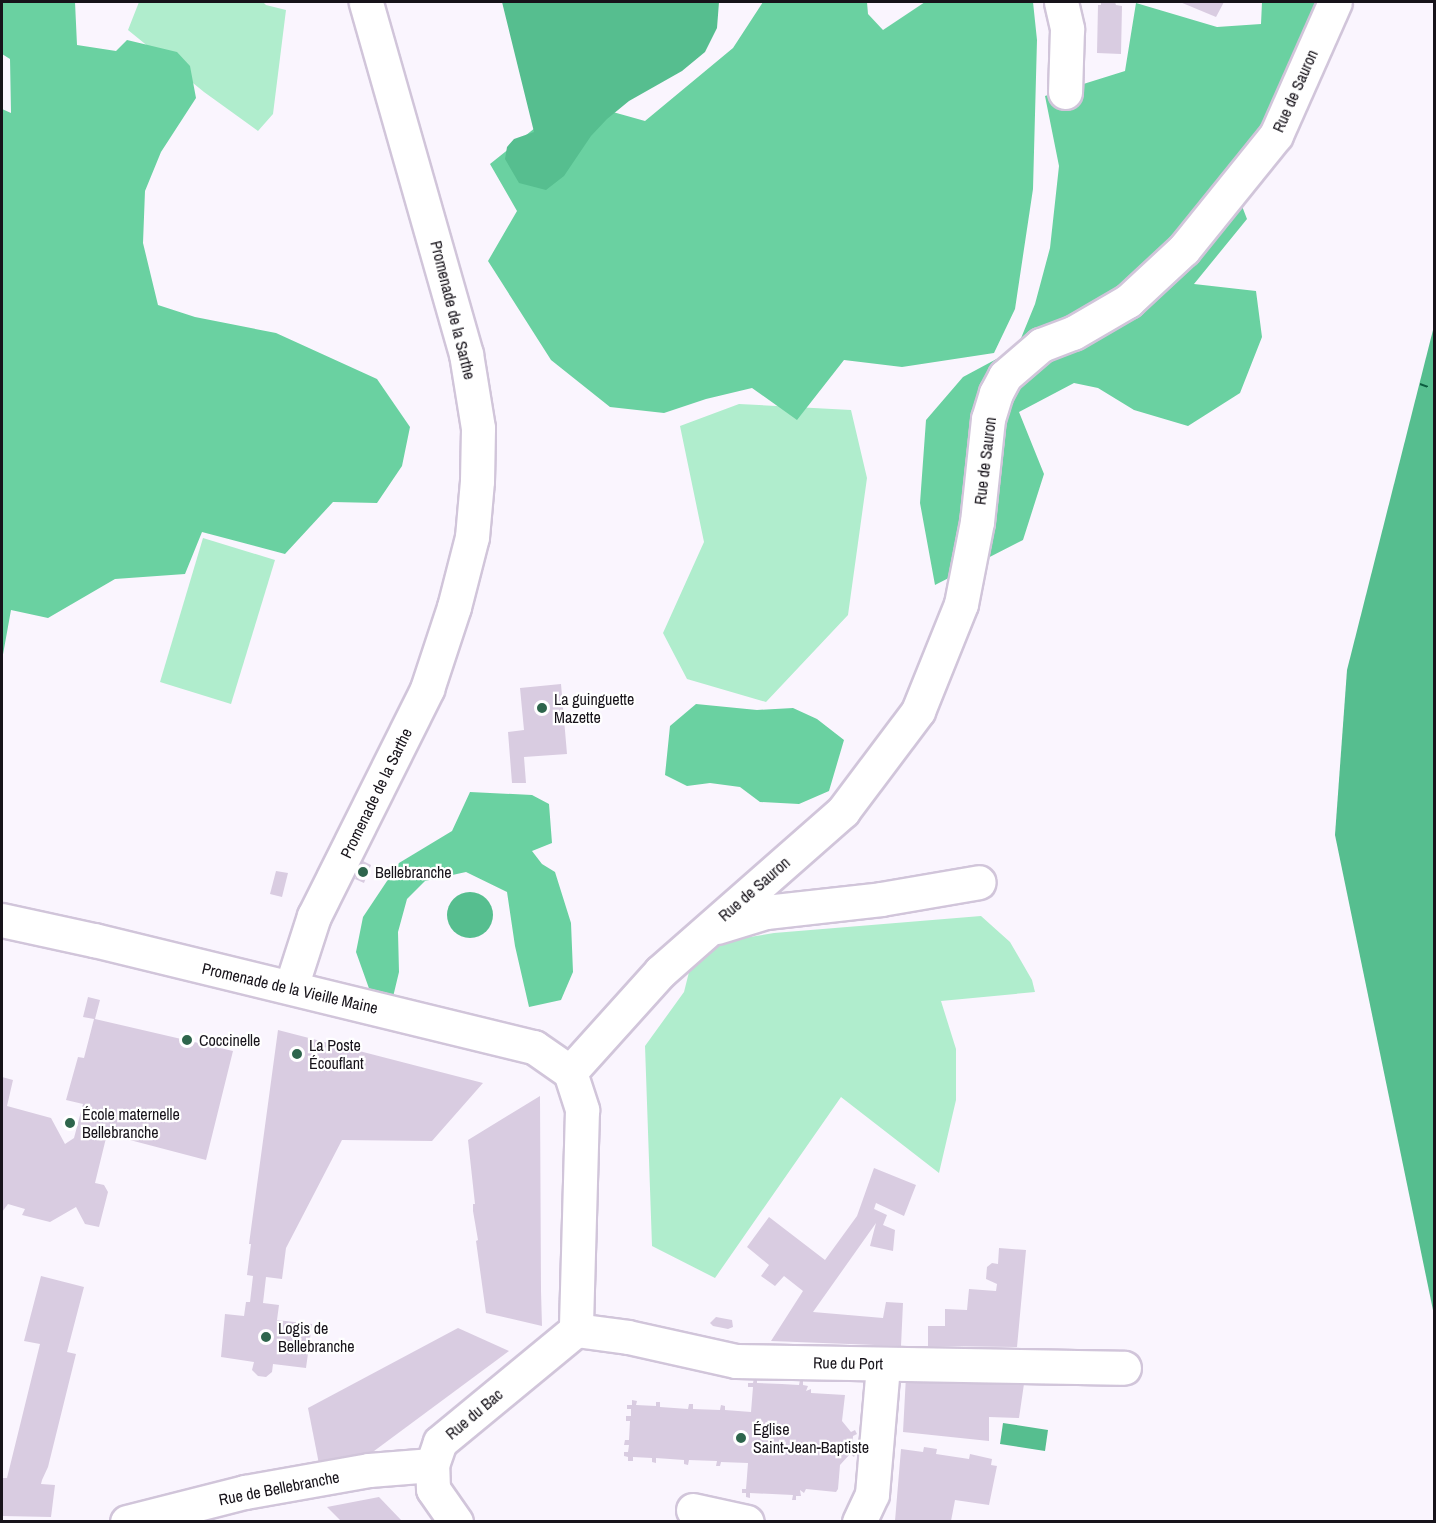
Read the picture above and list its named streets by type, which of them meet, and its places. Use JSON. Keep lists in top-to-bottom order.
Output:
{
  "streets": {
    "street": [
      "Rue de Sauron",
      "Promenade de la Sarthe",
      "Promenade de la Vieille Maine",
      "Rue du Port",
      "Rue du Bac",
      "Rue de Bellebranche"
    ]
  },
  "crossings": [
    ["Rue de Sauron", "Promenade de la Vieille Maine"],
    ["Promenade de la Sarthe", "Promenade de la Vieille Maine"],
    ["Rue du Port", "Rue du Bac"],
    ["Rue du Bac", "Rue de Bellebranche"]
  ],
  "places": [
    "La guinguette Mazette",
    "Bellebranche",
    "Coccinelle",
    "La Poste Écouflant",
    "École maternelle Bellebranche",
    "Logis de Bellebranche",
    "Église Saint-Jean-Baptiste"
  ]
}
